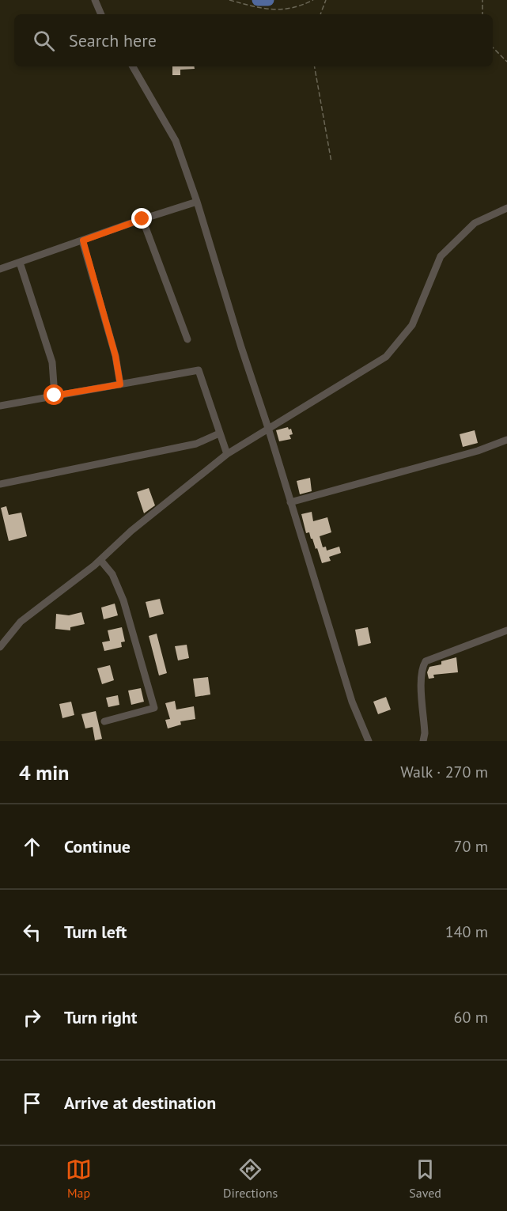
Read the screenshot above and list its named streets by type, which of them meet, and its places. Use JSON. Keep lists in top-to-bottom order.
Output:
{
  "page": {
    "search": "Search here",
    "heading": ["4 min", "Walk · 270 m"],
    "list": [
      ["Continue", "70 m"],
      ["Turn left", "140 m"],
      ["Turn right", "60 m"],
      "Arrive at destination"
    ],
    "nav": ["Map", "Directions", "Saved"]
  }
}
